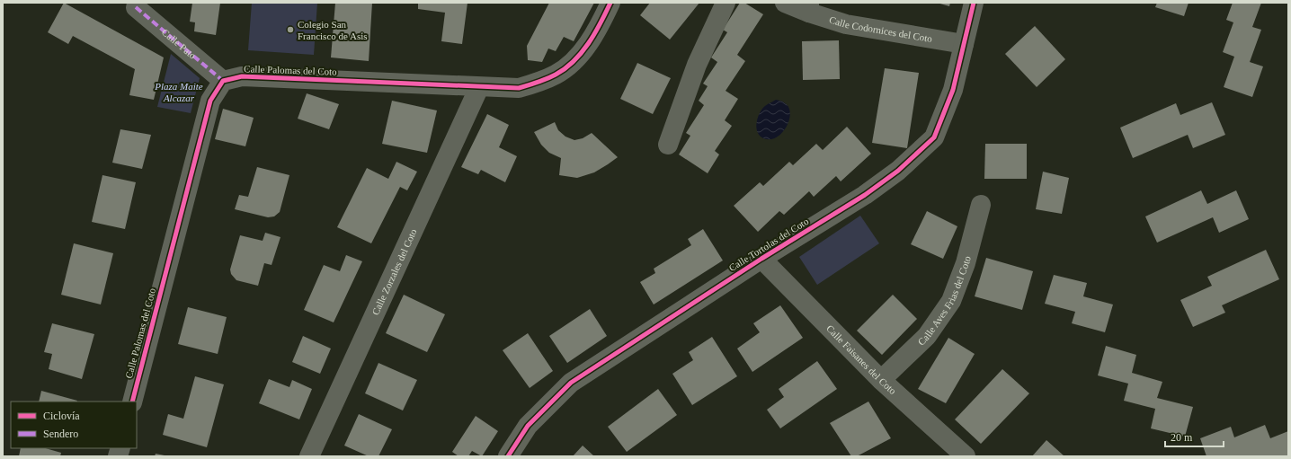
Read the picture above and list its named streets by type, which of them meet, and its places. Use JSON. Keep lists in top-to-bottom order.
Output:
{
  "streets": {
    "street": [
      "Calle Codornices del Coto",
      "Calle Pato",
      "Calle Palomas del Coto",
      "Calle Tortolas del Coto",
      "Calle Zorzales del Coto",
      "Calle Aves Frias del Coto",
      "Calle Faisanes del Coto"
    ]
  },
  "crossings": [
    ["Calle Codornices del Coto", "Calle Tortolas del Coto"],
    ["Calle Pato", "Calle Palomas del Coto"],
    ["Calle Palomas del Coto", "Calle Zorzales del Coto"],
    ["Calle Tortolas del Coto", "Calle Faisanes del Coto"],
    ["Calle Aves Frias del Coto", "Calle Faisanes del Coto"]
  ],
  "parks": ["Plaza Maite Alcazar"],
  "places": ["Colegio San Francisco de Asis"],
  "legend": ["Ciclovía", "Sendero"],
  "scale_bar": "20 m"
}
